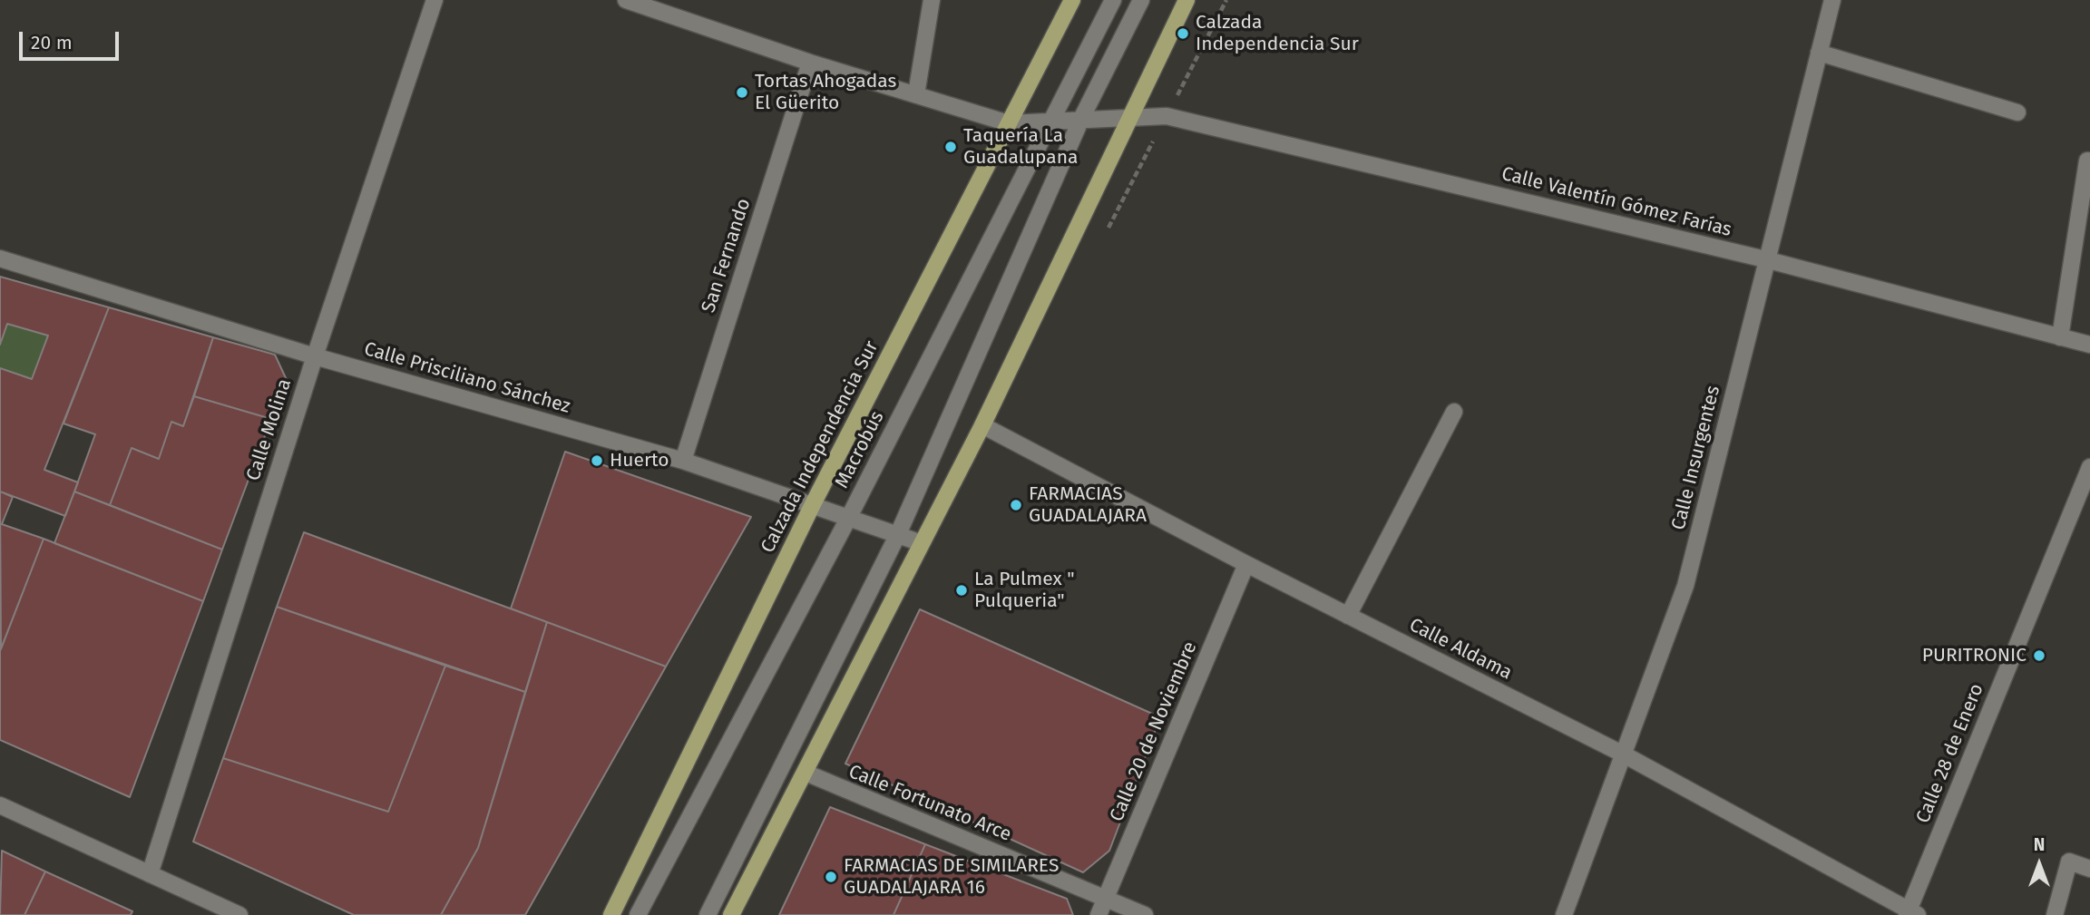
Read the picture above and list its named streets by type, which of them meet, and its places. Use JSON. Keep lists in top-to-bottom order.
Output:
{
  "streets": {
    "main road": ["Calzada Independencia Sur"],
    "street": [
      "Calle Valentín Gómez Farías",
      "San Fernando",
      "Calle Prisciliano Sánchez",
      "Calle Molina",
      "Macrobús",
      "Calle Insurgentes",
      "Calle Aldama",
      "Calle 20 de Noviembre",
      "Calle 28 de Enero",
      "Calle Fortunato Arce"
    ]
  },
  "crossings": [
    ["Calle Valentín Gómez Farías", "Calzada Independencia Sur"],
    ["Calle Valentín Gómez Farías", "Macrobús"],
    ["Calle Valentín Gómez Farías", "Calle Insurgentes"],
    ["San Fernando", "Calle Prisciliano Sánchez"],
    ["Calle Prisciliano Sánchez", "Calle Molina"],
    ["Calle Prisciliano Sánchez", "Calzada Independencia Sur"],
    ["Calle Prisciliano Sánchez", "Macrobús"],
    ["Calle Insurgentes", "Calle Aldama"],
    ["Calle Aldama", "Calle 20 de Noviembre"],
    ["Calle Aldama", "Calle 28 de Enero"],
    ["Calle 20 de Noviembre", "Calle Fortunato Arce"]
  ],
  "places": [
    "Calzada Independencia Sur",
    "Tortas Ahogadas El Güerito",
    "Taquería La Guadalupana",
    "Huerto",
    "FARMACIAS GUADALAJARA",
    "La Pulmex \" Pulqueria\"",
    "PURITRONIC",
    "FARMACIAS DE SIMILARES GUADALAJARA 16"
  ],
  "scale_bar": "20 m",
  "north": "top"
}
